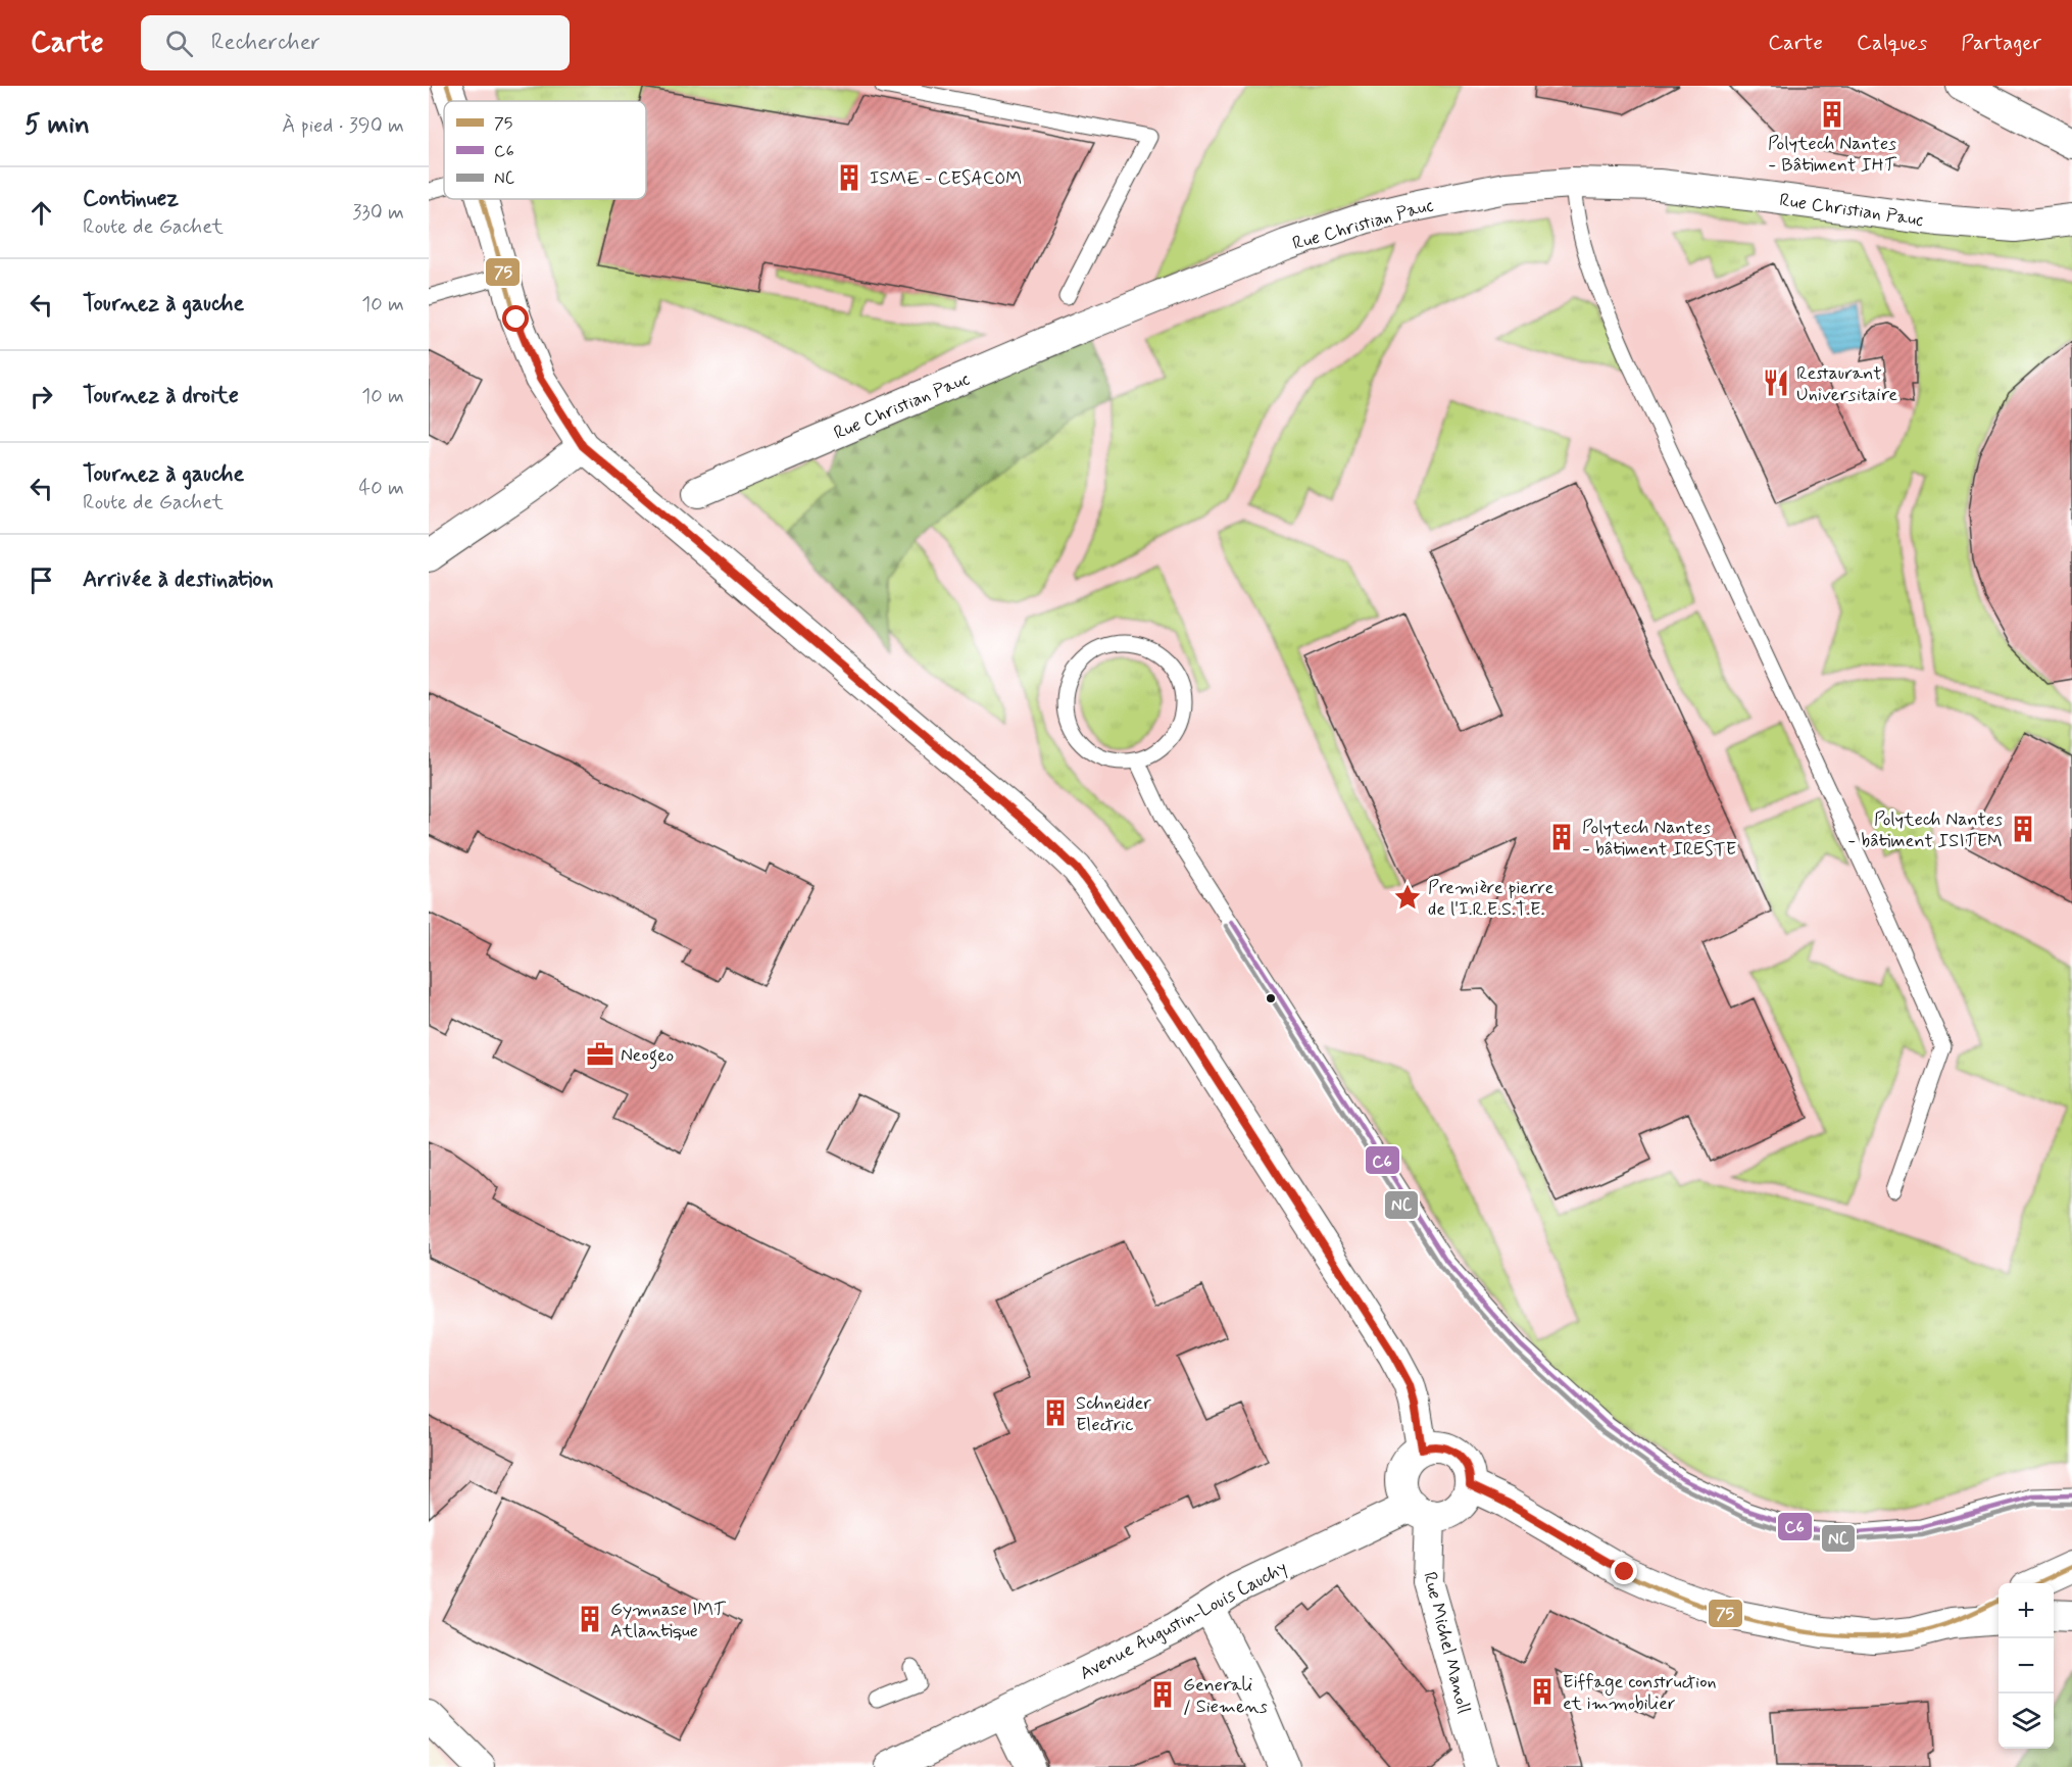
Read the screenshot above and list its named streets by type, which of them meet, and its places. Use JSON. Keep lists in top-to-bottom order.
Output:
{
  "streets": {
    "street": ["Rue Christian Pauc", "Avenue Augustin-Louis Cauchy", "Rue Michel Manoll"]
  },
  "crossings": [
    ["Avenue Augustin-Louis Cauchy", "Rue Michel Manoll"]
  ],
  "places": {
    "building": [
      "Polytech Nantes - Bâtiment IHT",
      "ISME - CESACOM",
      "Polytech Nantes - bâtiment ISITEM",
      "Polytech Nantes - bâtiment IRESTE",
      "Schneider Electric",
      "Gymnase IMT Atlantique",
      "Eiffage construction et immobilier",
      "Generali / Siemens"
    ],
    "restaurant": ["Restaurant Universitaire"],
    "place": ["Première pierre de l'I.R.E.S.T.E."],
    "office": ["Neogeo"]
  },
  "lines": ["transit line 75", "transit line C6", "transit line NC"],
  "legend": ["75", "C6", "NC"],
  "page": {
    "header": "Carte",
    "search": "Rechercher",
    "nav": ["Carte", "Calques", "Partager"],
    "heading": ["5 min", "À pied · 390 m"],
    "list": [
      ["Continuez", "Route de Gachet", "330 m"],
      ["Tournez à gauche", "10 m"],
      ["Tournez à droite", "10 m"],
      ["Tournez à gauche", "Route de Gachet", "40 m"],
      "Arrivée à destination"
    ],
    "map_buttons": ["+", "−"]
  }
}
